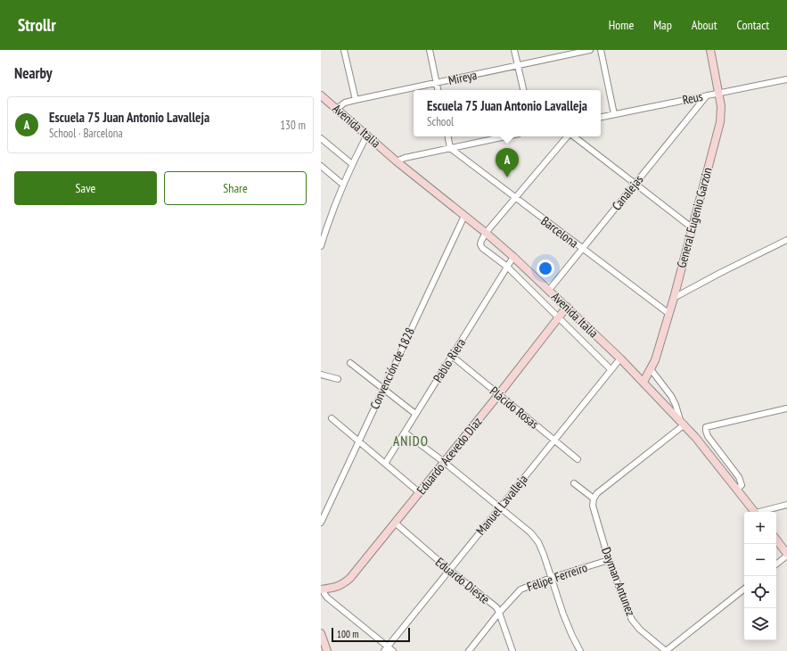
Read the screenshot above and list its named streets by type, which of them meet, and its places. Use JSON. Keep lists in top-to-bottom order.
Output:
{
  "streets": {
    "street": [
      "Mireya",
      "Reus",
      "Avenida Italia",
      "Canalejas",
      "General Eugenio Garzón",
      "Barcelona",
      "Pablo Riera",
      "Convención de 1828",
      "Plácido Rosas",
      "Eduardo Acevedo Diaz",
      "Manuel Lavalleja",
      "Felipe Ferreiro",
      "Eduardo Dieste",
      "Dayman Antunez"
    ]
  },
  "crossings": [
    ["Mireya", "Avenida Italia"],
    ["Reus", "Canalejas"],
    ["Reus", "General Eugenio Garzón"],
    ["Avenida Italia", "Canalejas"],
    ["Avenida Italia", "General Eugenio Garzón"],
    ["Avenida Italia", "Pablo Riera"],
    ["Avenida Italia", "Convención de 1828"],
    ["Avenida Italia", "Eduardo Acevedo Diaz"],
    ["Avenida Italia", "Manuel Lavalleja"],
    ["Canalejas", "Barcelona"],
    ["General Eugenio Garzón", "Barcelona"],
    ["Pablo Riera", "Plácido Rosas"],
    ["Plácido Rosas", "Eduardo Acevedo Diaz"],
    ["Plácido Rosas", "Manuel Lavalleja"],
    ["Eduardo Acevedo Diaz", "Eduardo Dieste"],
    ["Manuel Lavalleja", "Eduardo Dieste"],
    ["Felipe Ferreiro", "Eduardo Dieste"],
    ["Felipe Ferreiro", "Dayman Antunez"]
  ],
  "districts": ["ANIDO"],
  "scale_bar": "100 m",
  "page": {
    "header": "Strollr",
    "nav": [
      "Home",
      "Map",
      "About",
      "Contact"
    ],
    "heading": "Nearby",
    "popup": ["Escuela 75 Juan Antonio Lavalleja", "School"],
    "list": [
      {
        "mark": "A",
        "name": "Escuela 75 Juan Antonio Lavalleja",
        "note": "School · Barcelona",
        "value": "130 m"
      }
    ],
    "pins": "A",
    "buttons": ["Save", "Share"],
    "map_buttons": ["+", "−"],
    "scale": "100 m"
  }
}
